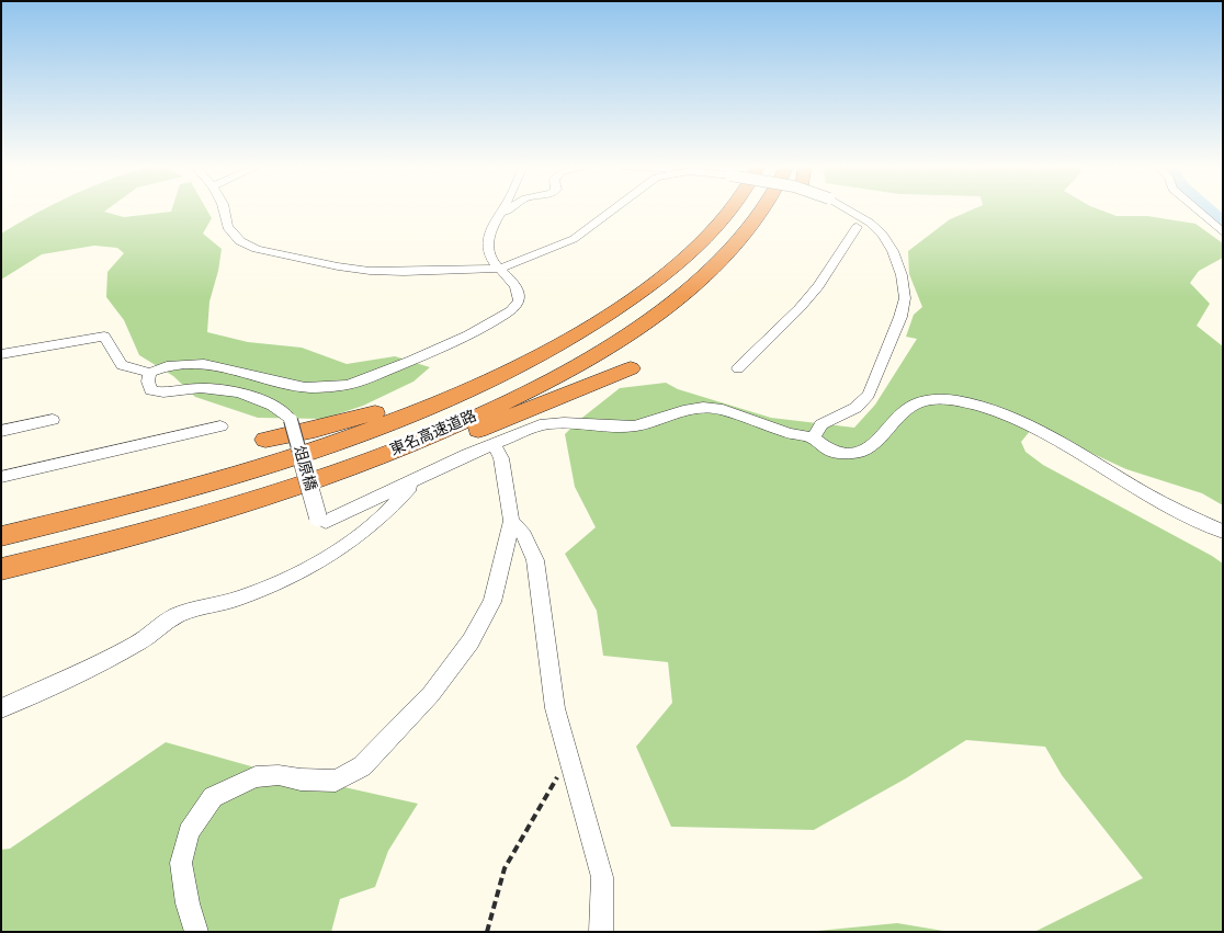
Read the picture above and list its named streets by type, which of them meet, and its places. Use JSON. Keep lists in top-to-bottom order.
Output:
{
  "streets": {
    "highway": ["東名高速道路"],
    "street": ["俎原橋"]
  }
}
